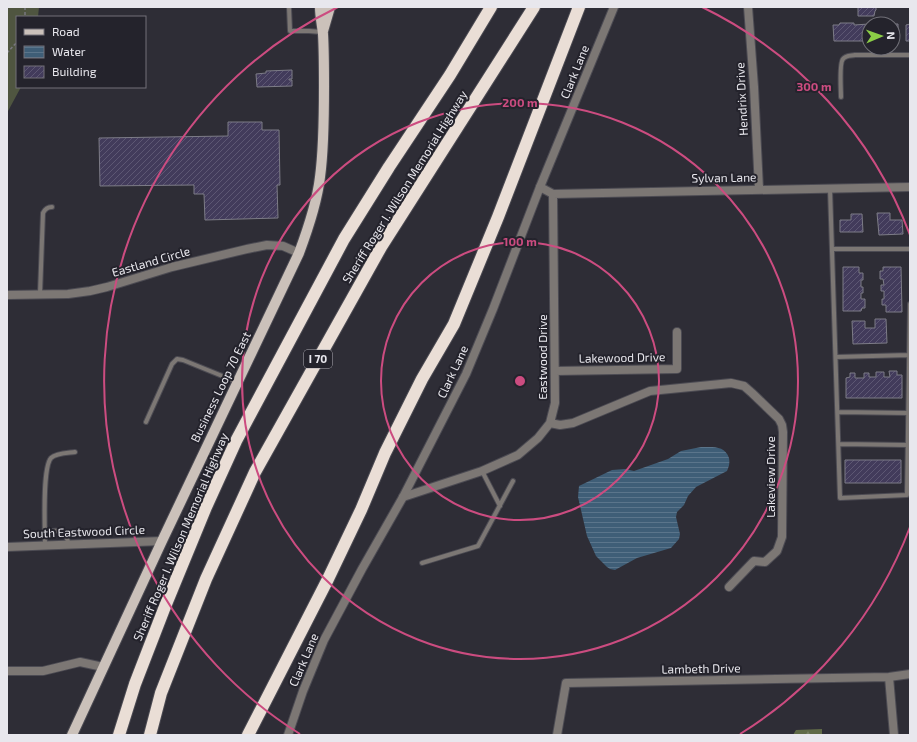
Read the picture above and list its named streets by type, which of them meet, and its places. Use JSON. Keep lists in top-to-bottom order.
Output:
{
  "streets": {
    "highway": ["Sheriff Roger I. Wilson Memorial Highway", "I 70"],
    "main road": ["Business Loop 70 East"],
    "street": [
      "Clark Lane",
      "Hendrix Drive",
      "Sylvan Lane",
      "Eastland Circle",
      "Eastwood Drive",
      "Lakewood Drive",
      "Lakeview Drive",
      "South Eastwood Circle",
      "Lambeth Drive"
    ]
  },
  "crossings": [
    ["Clark Lane", "Sylvan Lane"],
    ["Clark Lane", "Eastwood Drive"],
    ["Hendrix Drive", "Sylvan Lane"],
    ["Sylvan Lane", "Eastwood Drive"],
    ["Eastland Circle", "Business Loop 70 East"],
    ["Eastwood Drive", "Lakewood Drive"],
    ["Eastwood Drive", "Lakeview Drive"],
    ["Business Loop 70 East", "South Eastwood Circle"]
  ],
  "legend": ["Road", "Water", "Building"],
  "north": "right",
  "rings": ["300 m", "200 m", "100 m"]
}
